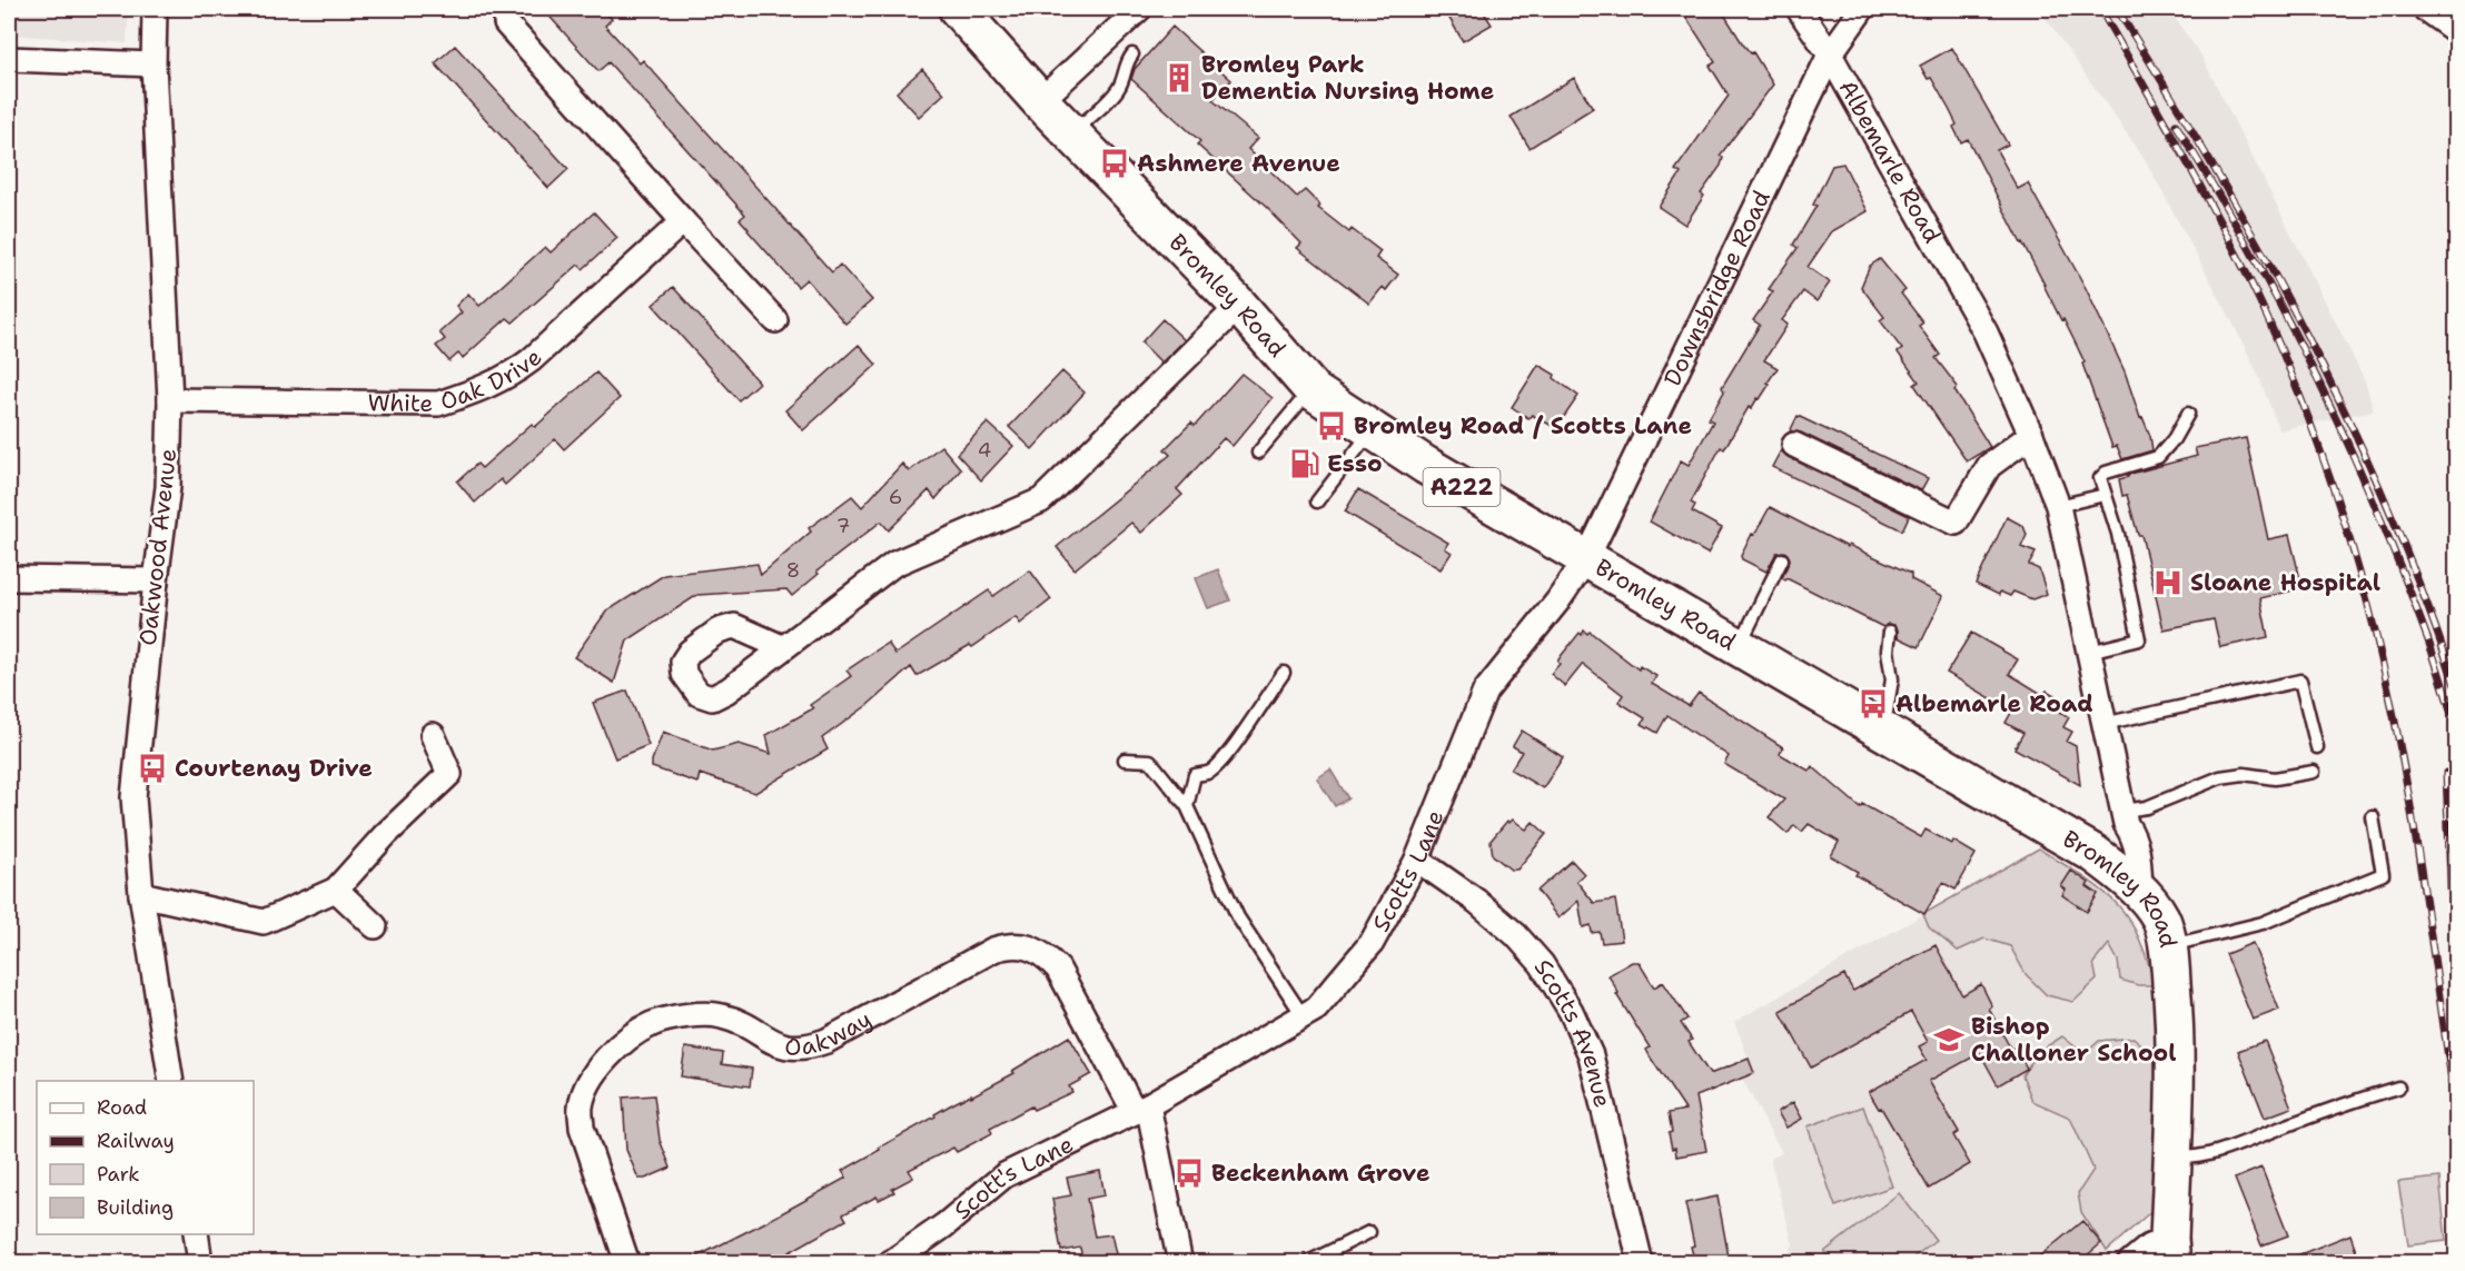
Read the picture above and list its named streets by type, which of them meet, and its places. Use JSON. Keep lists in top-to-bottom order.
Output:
{
  "streets": {
    "main road": ["Bromley Road", "A222"],
    "street": [
      "Albemarle Road",
      "Downsbridge Road",
      "White Oak Drive",
      "Oakwood Avenue",
      "Scotts Lane",
      "Oakway",
      "Scotts Avenue",
      "Scott's Lane"
    ]
  },
  "crossings": [
    ["Albemarle Road", "Downsbridge Road"],
    ["Albemarle Road", "Bromley Road"],
    ["Downsbridge Road", "Bromley Road"],
    ["Downsbridge Road", "Scotts Lane"],
    ["Bromley Road", "Scotts Lane"],
    ["White Oak Drive", "Oakwood Avenue"],
    ["Scotts Lane", "Oakway"],
    ["Scotts Lane", "Scotts Avenue"],
    ["Scotts Lane", "Scott's Lane"],
    ["Oakway", "Scott's Lane"]
  ],
  "places": {
    "building": ["Bromley Park Dementia Nursing Home"],
    "bus stop": [
      "Ashmere Avenue",
      "Bromley Road / Scotts Lane",
      "Albemarle Road",
      "Courtenay Drive",
      "Beckenham Grove"
    ],
    "fuel station": ["Esso"],
    "hospital": ["Sloane Hospital"],
    "school or university": ["Bishop Challoner School"]
  },
  "house_numbers": [
    "4",
    "6",
    "7",
    "8"
  ],
  "legend": [
    "Road",
    "Railway",
    "Park",
    "Building"
  ]
}
